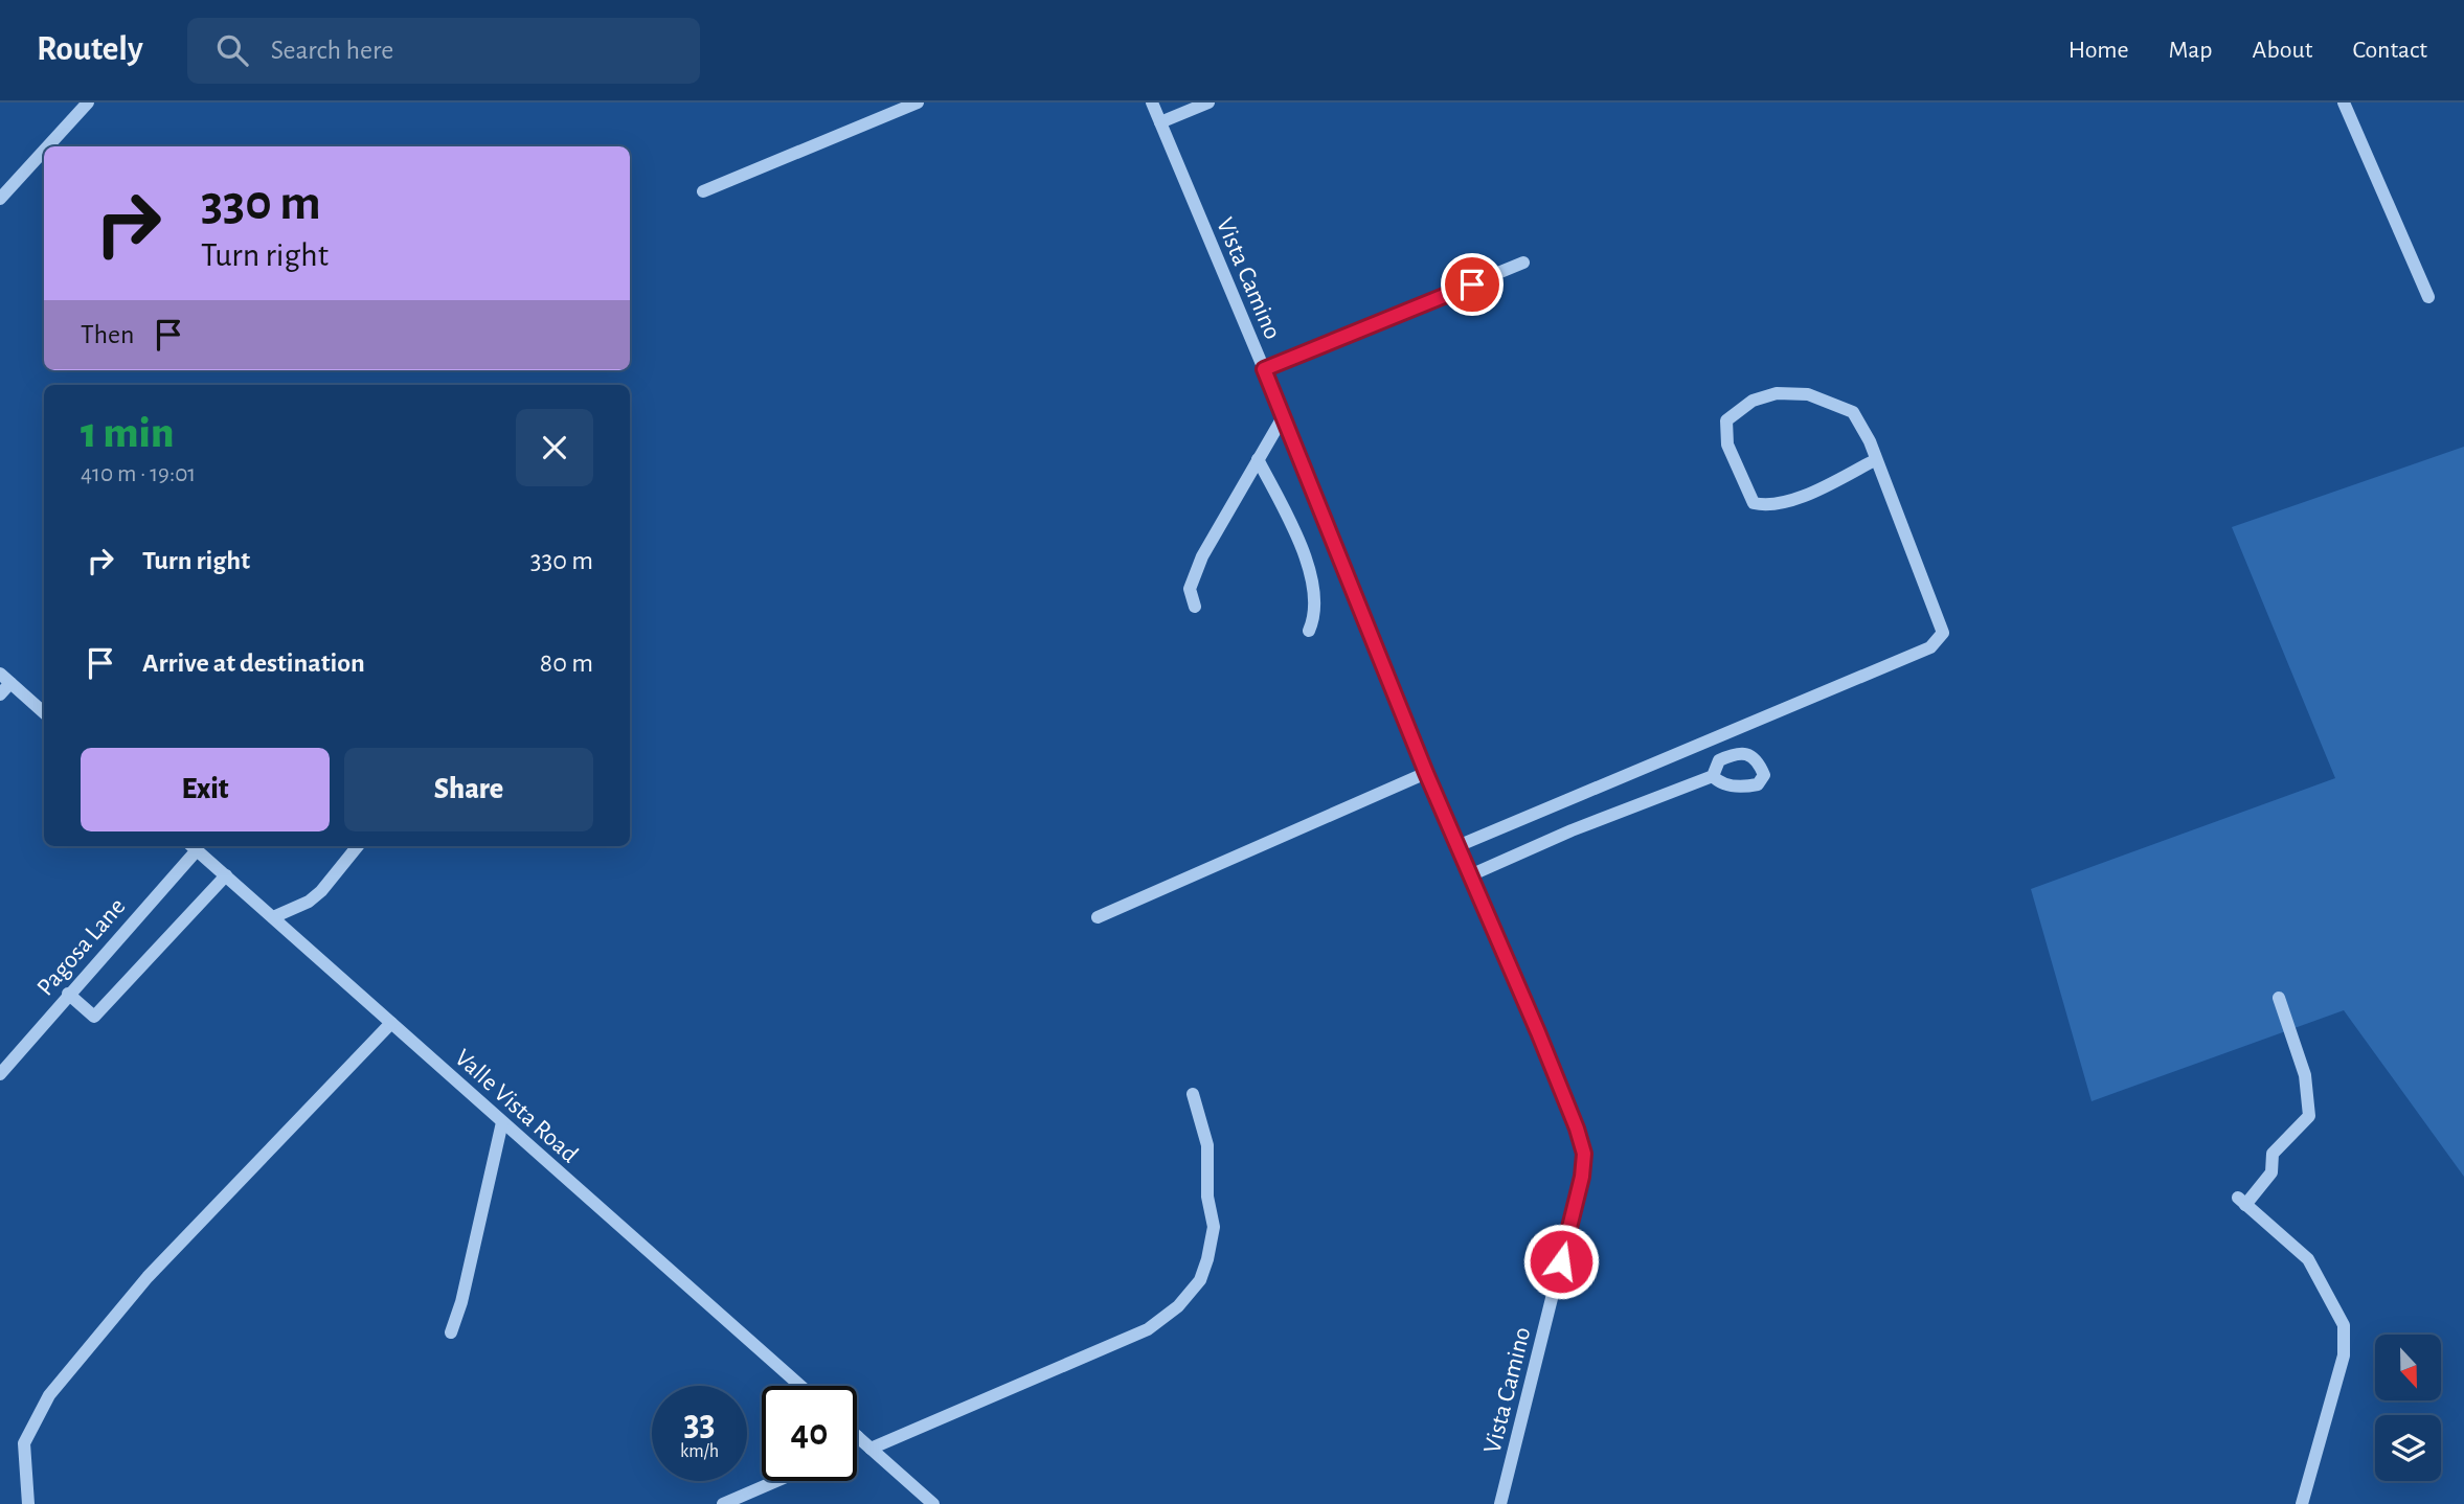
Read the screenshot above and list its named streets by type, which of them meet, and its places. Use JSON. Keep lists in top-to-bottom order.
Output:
{
  "streets": {
    "street": ["Vista Camino", "Pagosa Lane", "Valle Vista Road"]
  },
  "crossings": [
    ["Pagosa Lane", "Valle Vista Road"]
  ],
  "north": "bottom",
  "page": {
    "header": "Routely",
    "search": "Search here",
    "nav": [
      "Home",
      "Map",
      "About",
      "Contact"
    ],
    "turn": ["330 m", "Turn right"],
    "then": "Then",
    "heading": ["1 min", "410 m · 19:01"],
    "list": [
      {
        "name": "Turn right",
        "value": "330 m"
      },
      {
        "name": "Arrive at destination",
        "value": "80 m"
      }
    ],
    "buttons": ["Exit", "Share"],
    "speed": "33 km/h",
    "limit": "40"
  }
}
